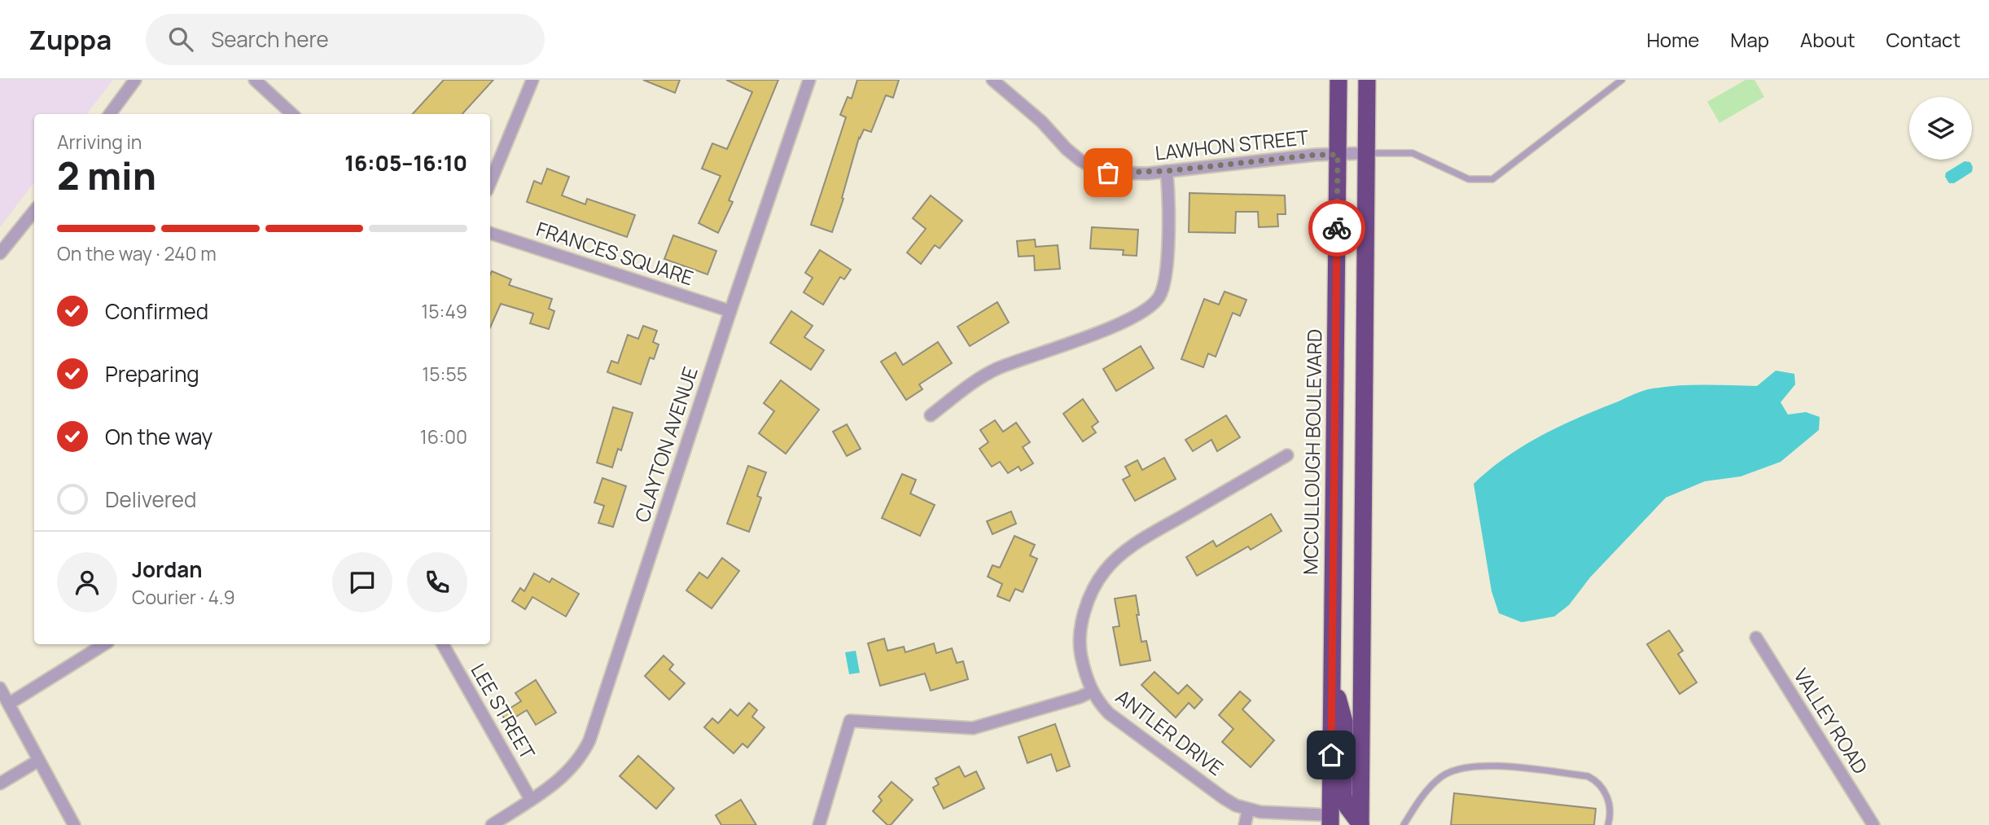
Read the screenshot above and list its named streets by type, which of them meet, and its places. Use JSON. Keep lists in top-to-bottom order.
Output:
{
  "streets": {
    "highway": ["MCCULLOUGH BOULEVARD"],
    "street": [
      "LAWHON STREET",
      "FRANCES SQUARE",
      "CLAYTON AVENUE",
      "LEE STREET",
      "VALLEY ROAD",
      "ANTLER DRIVE"
    ]
  },
  "crossings": [
    ["LAWHON STREET", "MCCULLOUGH BOULEVARD"],
    ["FRANCES SQUARE", "CLAYTON AVENUE"],
    ["CLAYTON AVENUE", "LEE STREET"],
    ["MCCULLOUGH BOULEVARD", "ANTLER DRIVE"]
  ],
  "page": {
    "header": "Zuppa",
    "search": "Search here",
    "nav": [
      "Home",
      "Map",
      "About",
      "Contact"
    ],
    "heading": ["2 min", "Arriving in", "16:05–16:10"],
    "panel": ["Jordan", "Courier · 4.9"],
    "bar": "On the way · 240 m",
    "list": [
      ["Confirmed", "15:49"],
      ["Preparing", "15:55"],
      ["On the way", "16:00"],
      "Delivered"
    ]
  }
}
